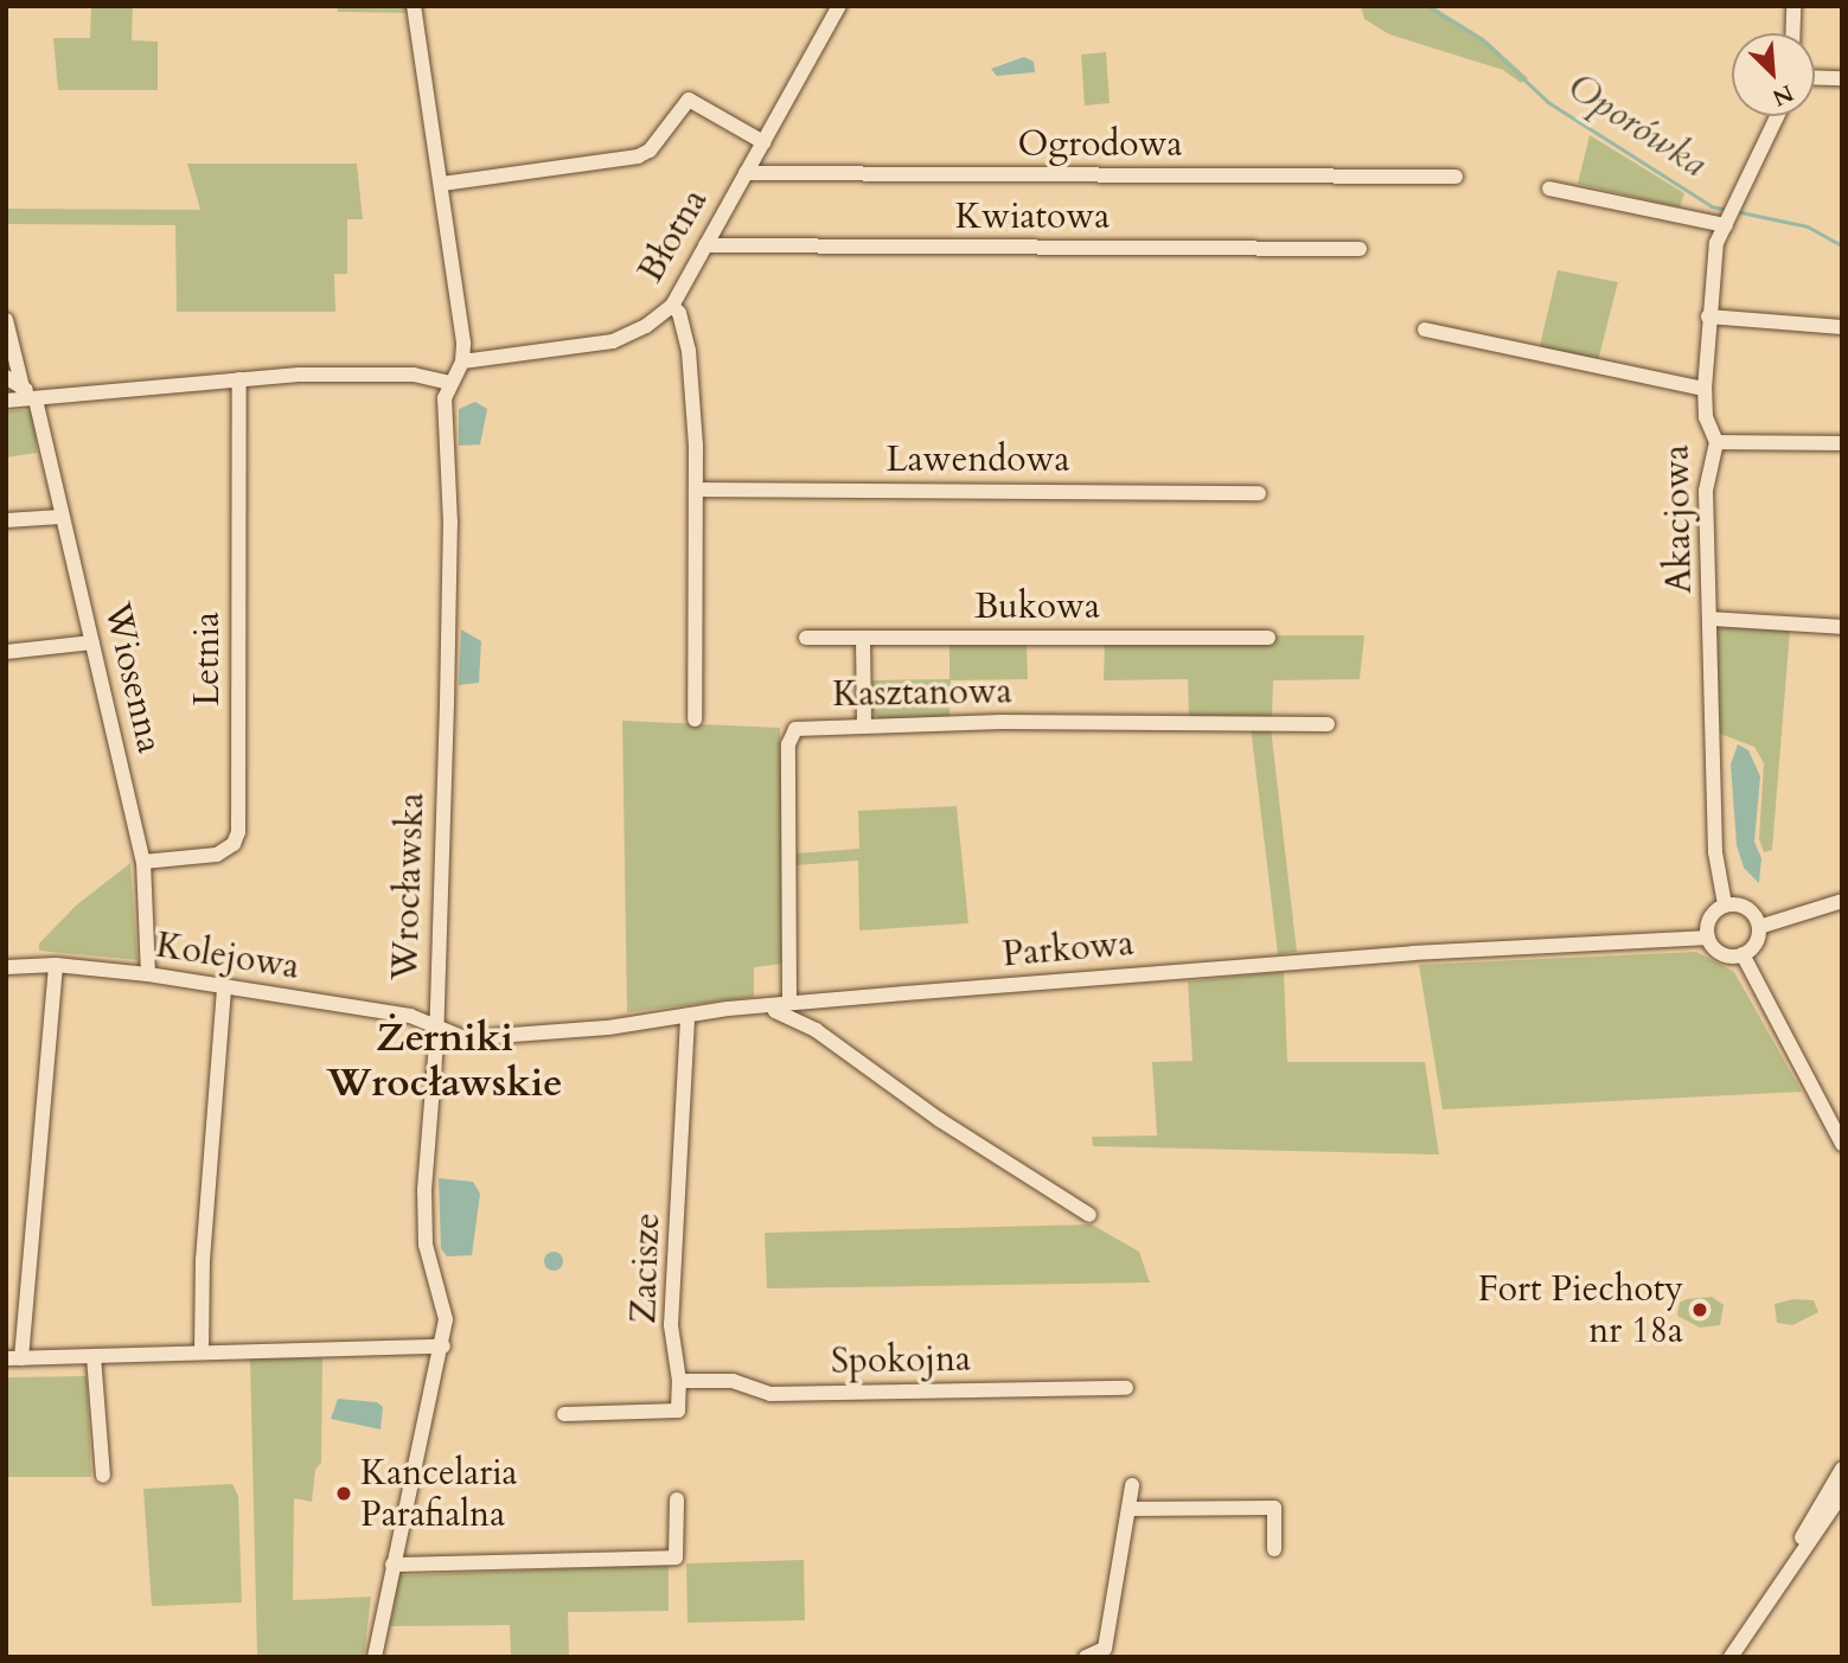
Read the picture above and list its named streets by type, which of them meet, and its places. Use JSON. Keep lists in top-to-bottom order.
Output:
{
  "streets": {
    "street": [
      "Ogrodowa",
      "Kwiatowa",
      "Błotna",
      "Lawendowa",
      "Akacjowa",
      "Bukowa",
      "Letnia",
      "Wiosenna",
      "Kasztanowa",
      "Wrocławska",
      "Parkowa",
      "Kolejowa",
      "Zacisze",
      "Spokojna"
    ]
  },
  "crossings": [
    ["Ogrodowa", "Błotna"],
    ["Kwiatowa", "Błotna"],
    ["Błotna", "Wrocławska"],
    ["Akacjowa", "Parkowa"],
    ["Letnia", "Wiosenna"],
    ["Wiosenna", "Kolejowa"],
    ["Kasztanowa", "Parkowa"],
    ["Wrocławska", "Parkowa"],
    ["Wrocławska", "Kolejowa"],
    ["Parkowa", "Kolejowa"],
    ["Parkowa", "Zacisze"],
    ["Zacisze", "Spokojna"]
  ],
  "districts": ["Żerniki Wrocławskie"],
  "water": ["Oporówka"],
  "places": ["Fort Piechoty nr 18a", "Kancelaria Parafialna"],
  "north": "bottom right"
}
